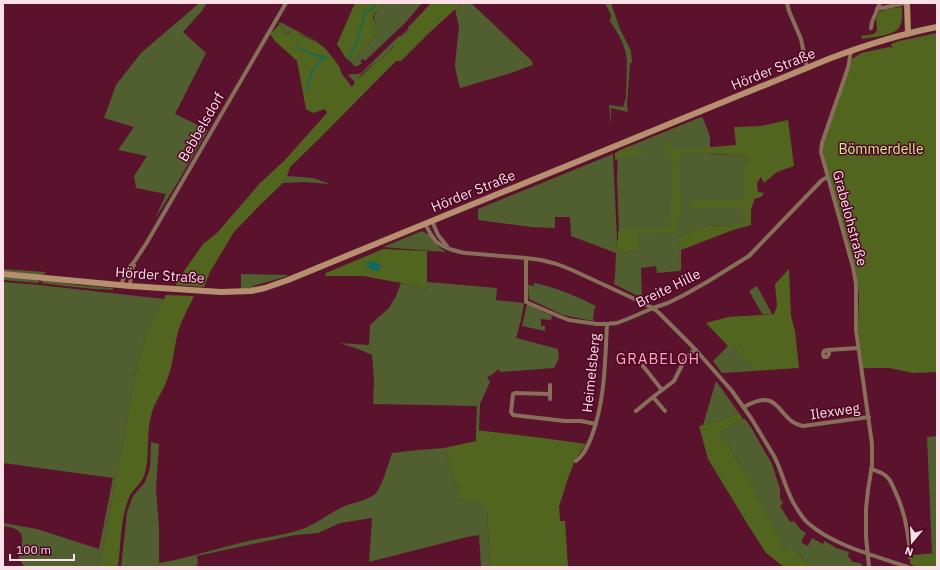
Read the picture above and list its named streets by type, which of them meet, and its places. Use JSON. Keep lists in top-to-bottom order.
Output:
{
  "streets": {
    "main road": ["Hörder Straße"],
    "street": [
      "Bebbelsdorf",
      "Grabelohstraße",
      "Breite Hille",
      "Heimelsberg",
      "Ilexweg"
    ]
  },
  "crossings": [
    ["Hörder Straße", "Bebbelsdorf"],
    ["Hörder Straße", "Grabelohstraße"],
    ["Grabelohstraße", "Breite Hille"],
    ["Grabelohstraße", "Ilexweg"],
    ["Breite Hille", "Heimelsberg"]
  ],
  "districts": ["GRABELOH"],
  "parks": ["Bömmerdelle"],
  "scale_bar": "100 m",
  "north": "bottom"
}
